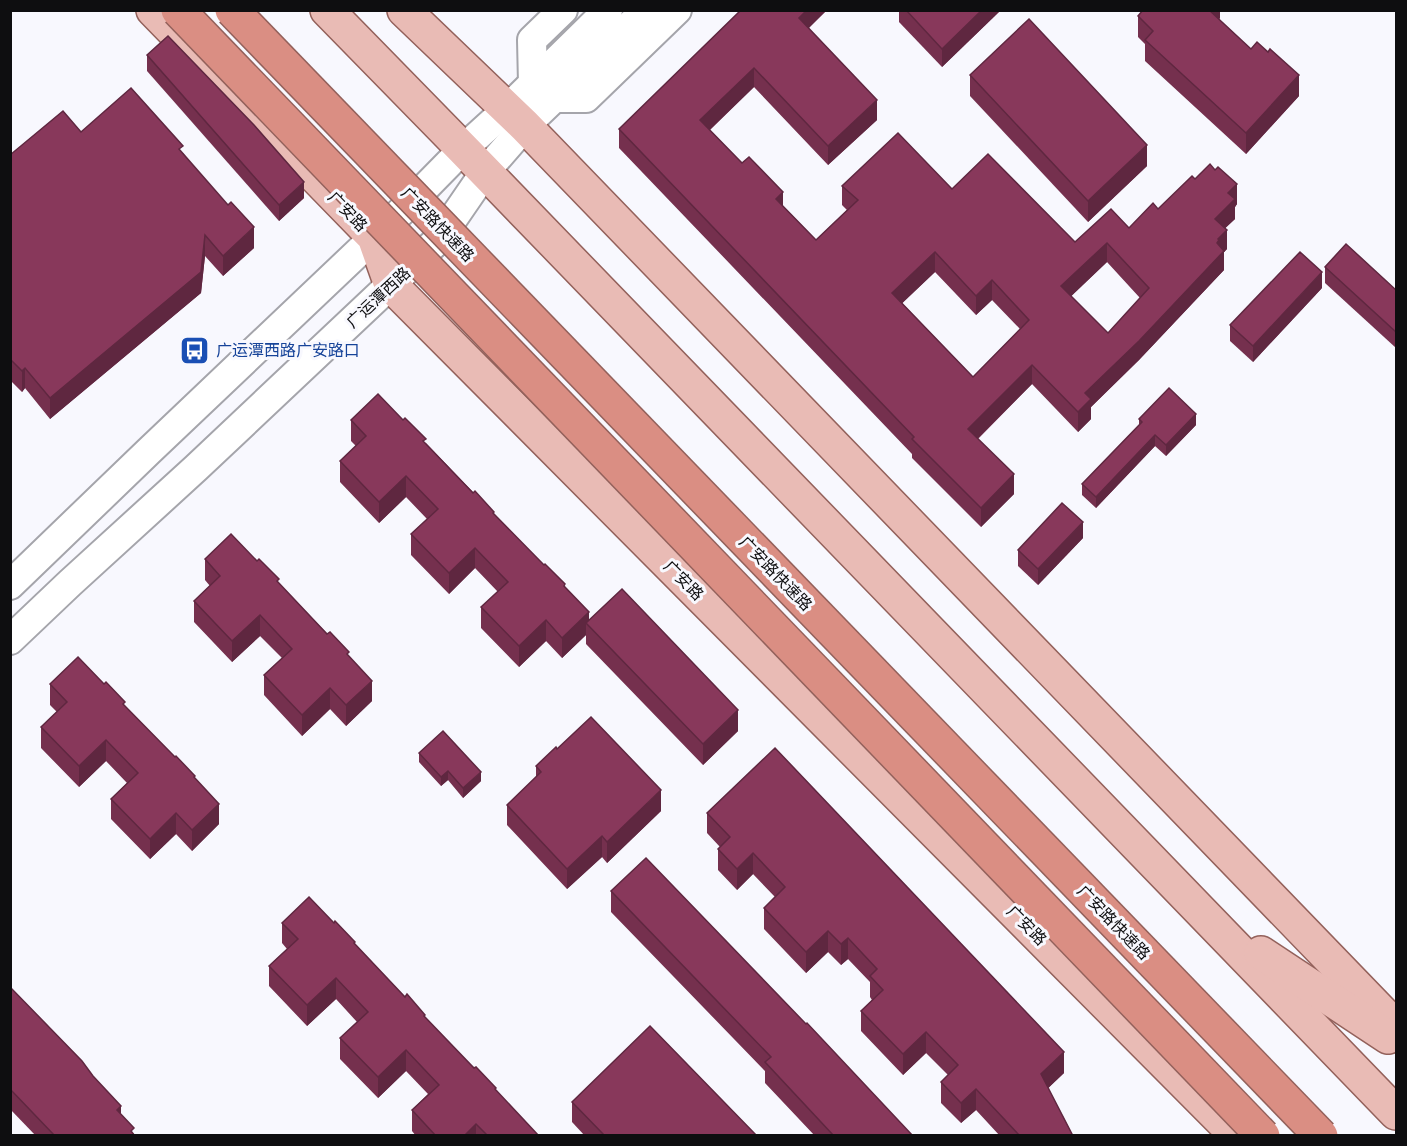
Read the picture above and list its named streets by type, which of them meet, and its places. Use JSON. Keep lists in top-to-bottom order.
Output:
{
  "streets": {
    "highway": ["广安路快速路"],
    "main road": ["广安路"],
    "street": ["广运潭西路"]
  },
  "crossings": [
    ["广安路", "广运潭西路"]
  ],
  "places": {
    "bus stop": ["广运潭西路广安路口"]
  }
}
